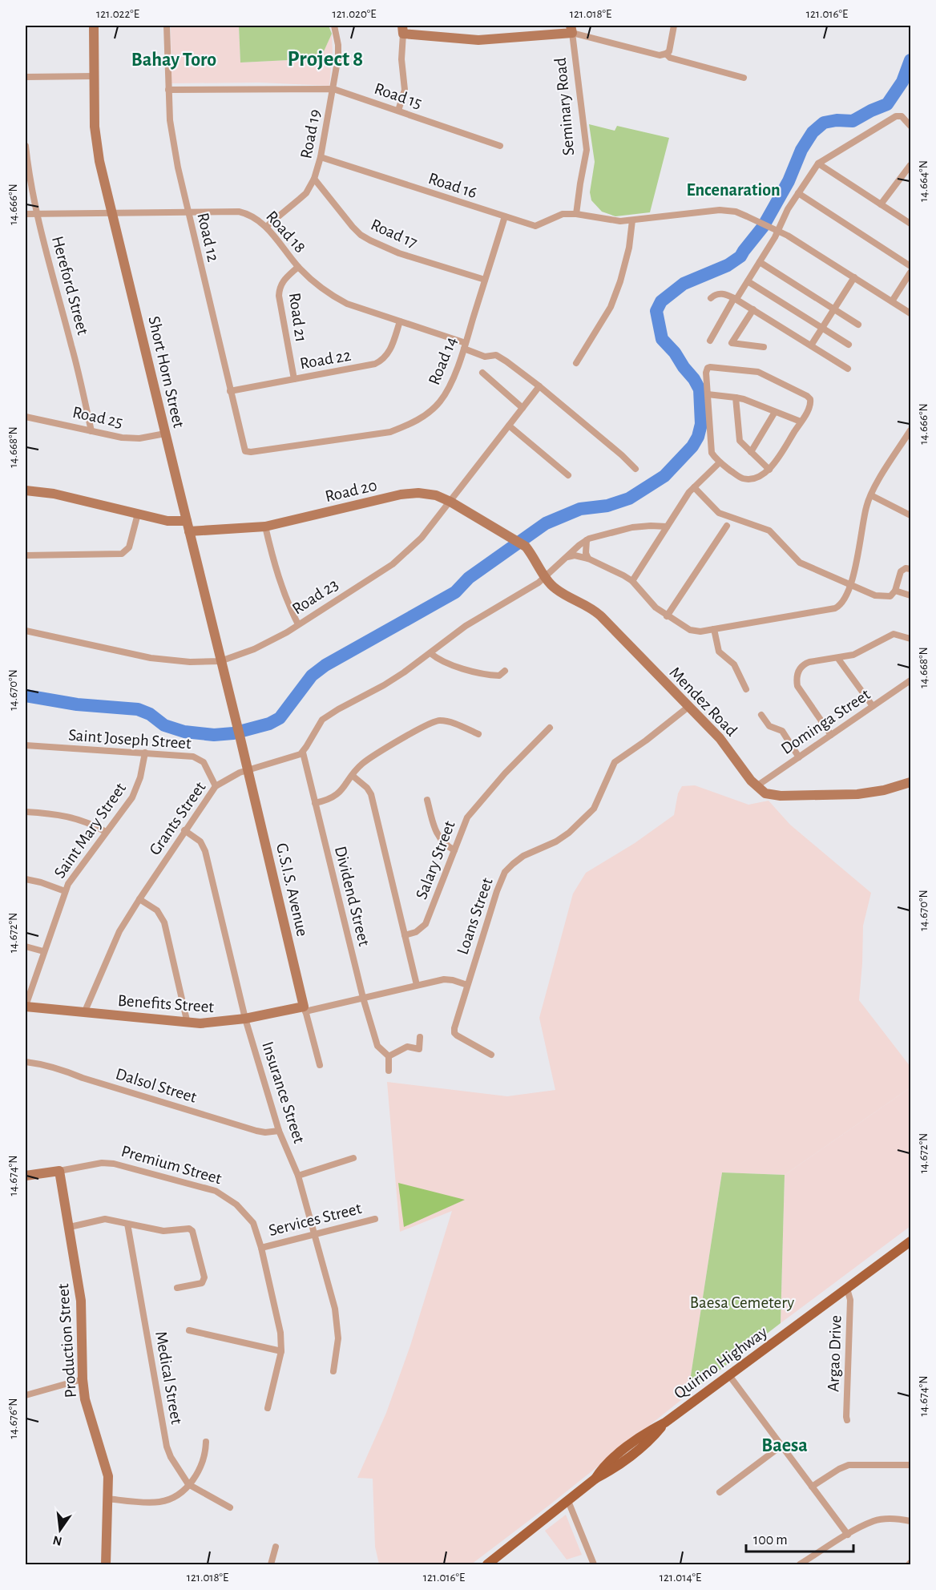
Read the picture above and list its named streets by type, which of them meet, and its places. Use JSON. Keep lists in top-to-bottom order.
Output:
{
  "streets": {
    "main road": ["Quirino Highway"],
    "street": [
      "Road 15",
      "Seminary Road",
      "Road 19",
      "Road 16",
      "Road 18",
      "Road 17",
      "Road 12",
      "Hereford Street",
      "Road 21",
      "Road 22",
      "Road 14",
      "Short Horn Street",
      "Road 25",
      "Road 20",
      "Road 23",
      "Mendez Road",
      "Dominga Street",
      "Saint Joseph Street",
      "Grants Street",
      "Saint Mary Street",
      "Salary Street",
      "G.S.I.S. Avenue",
      "Dividend Street",
      "Loans Street",
      "Benefits Street",
      "Dalsol Street",
      "Insurance Street",
      "Premium Street",
      "Services Street",
      "Production Street",
      "Argao Drive",
      "Medical Street"
    ]
  },
  "crossings": [
    ["Road 15", "Road 19"],
    ["Road 15", "Road 12"],
    ["Seminary Road", "Road 16"],
    ["Road 19", "Road 16"],
    ["Road 19", "Road 18"],
    ["Road 19", "Road 17"],
    ["Road 16", "Road 14"],
    ["Road 18", "Road 12"],
    ["Road 18", "Hereford Street"],
    ["Road 18", "Road 21"],
    ["Road 18", "Road 22"],
    ["Road 18", "Road 14"],
    ["Road 18", "Short Horn Street"],
    ["Road 18", "Road 23"],
    ["Road 17", "Road 14"],
    ["Road 12", "Road 22"],
    ["Road 12", "Road 14"],
    ["Hereford Street", "Road 25"],
    ["Road 21", "Road 22"],
    ["Short Horn Street", "Road 25"],
    ["Short Horn Street", "Road 20"],
    ["Short Horn Street", "Road 23"],
    ["Short Horn Street", "G.S.I.S. Avenue"],
    ["Road 20", "Road 23"],
    ["Road 20", "Mendez Road"],
    ["Mendez Road", "Dominga Street"],
    ["Mendez Road", "Loans Street"],
    ["Saint Joseph Street", "Grants Street"],
    ["Saint Joseph Street", "Saint Mary Street"],
    ["Grants Street", "G.S.I.S. Avenue"],
    ["Grants Street", "Dividend Street"],
    ["Grants Street", "Benefits Street"],
    ["Grants Street", "Insurance Street"],
    ["Saint Mary Street", "Benefits Street"],
    ["G.S.I.S. Avenue", "Benefits Street"],
    ["Dividend Street", "Benefits Street"],
    ["Loans Street", "Benefits Street"],
    ["Benefits Street", "Insurance Street"],
    ["Dalsol Street", "Insurance Street"],
    ["Insurance Street", "Services Street"],
    ["Premium Street", "Services Street"],
    ["Premium Street", "Production Street"],
    ["Argao Drive", "Quirino Highway"]
  ],
  "districts": [
    "Project 8",
    "Bahay Toro",
    "Encenaration",
    "Baesa"
  ],
  "parks": ["Baesa Cemetery"],
  "scale_bar": "100 m",
  "north": "bottom",
  "coordinates": [
    "121.022°E",
    "121.020°E",
    "121.018°E",
    "121.016°E",
    "14.664°N",
    "14.666°N",
    "14.668°N",
    "14.670°N",
    "14.672°N",
    "14.674°N",
    "14.676°N",
    "121.014°E"
  ]
}
